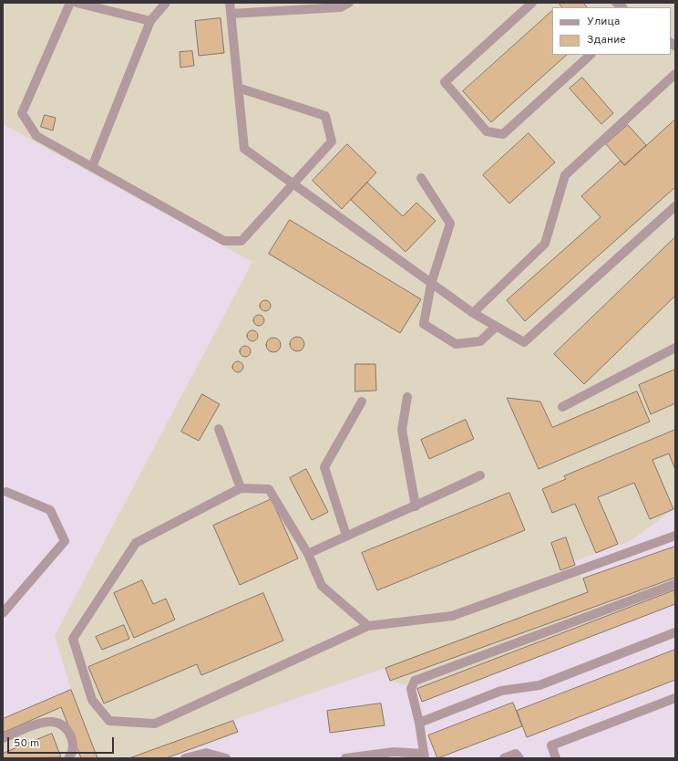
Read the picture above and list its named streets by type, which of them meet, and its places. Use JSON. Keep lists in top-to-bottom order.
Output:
{
  "legend": ["Улица", "Здание"],
  "scale_bar": "50 m"
}
